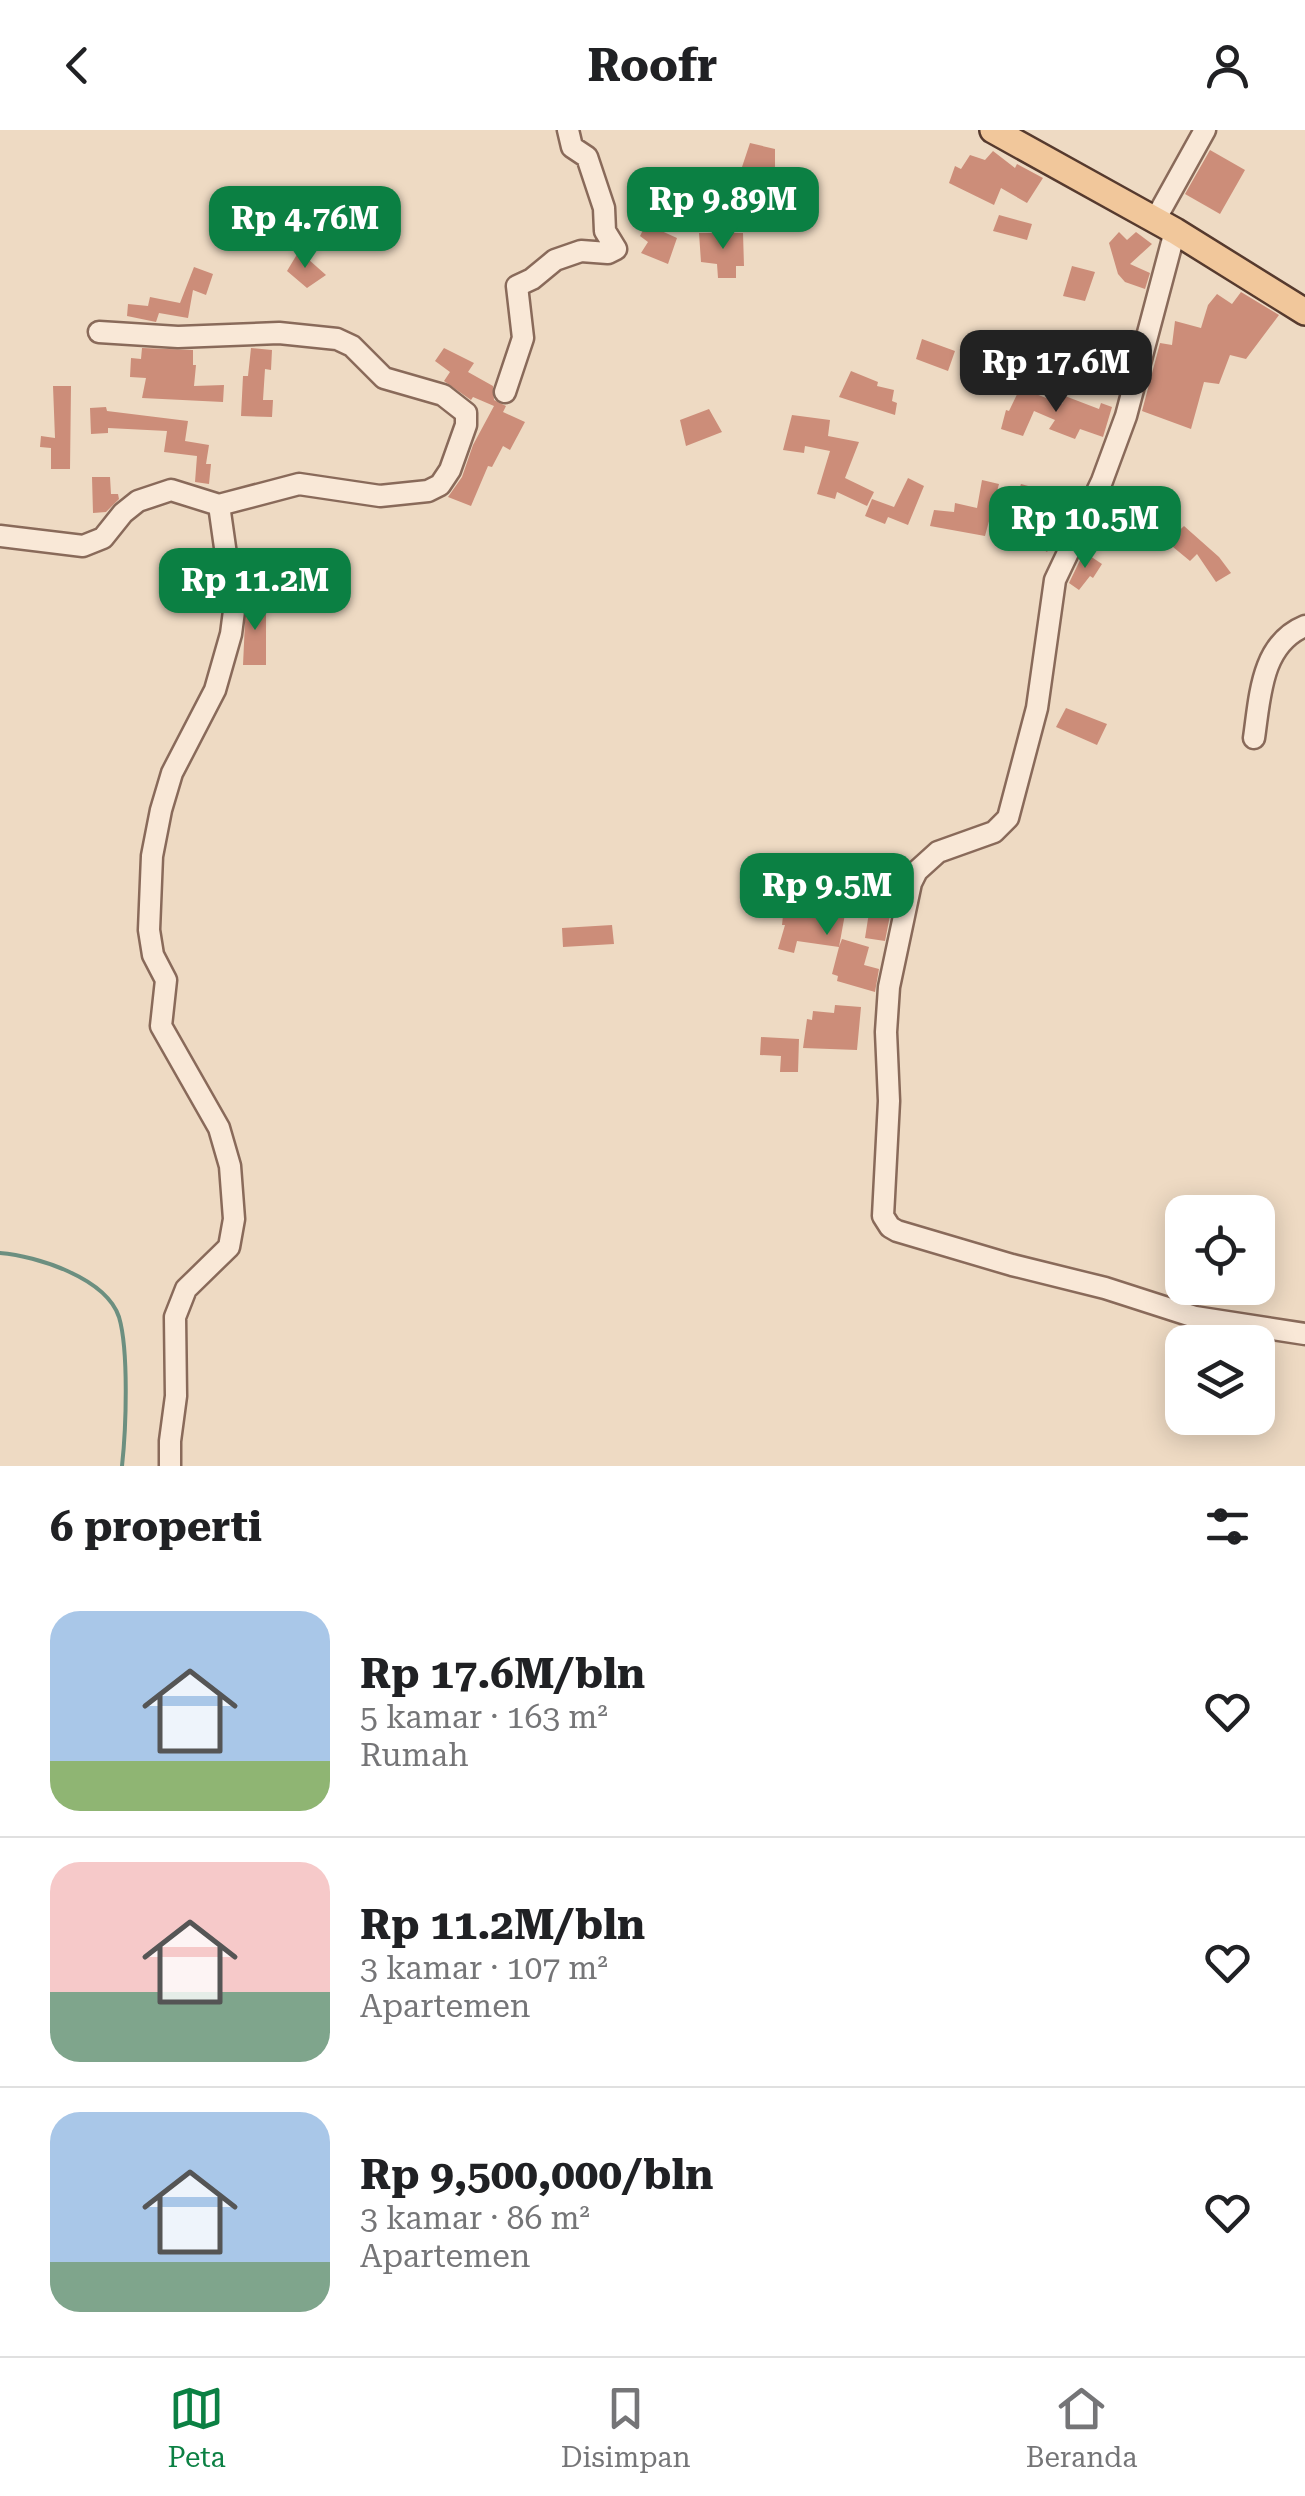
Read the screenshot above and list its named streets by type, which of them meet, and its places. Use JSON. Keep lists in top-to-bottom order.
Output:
{
  "page": {
    "header": "Roofr",
    "price": [
      "Rp 9.89M",
      "Rp 4.76M",
      "Rp 17.6M",
      "Rp 10.5M",
      "Rp 11.2M",
      "Rp 9.5M"
    ],
    "heading": "6 properti",
    "list": [
      {
        "name": "Rp 17.6M/bln",
        "note": "5 kamar · 163 m² · Rumah"
      },
      {
        "name": "Rp 11.2M/bln",
        "note": "3 kamar · 107 m² · Apartemen"
      },
      {
        "name": "Rp 9,500,000/bln",
        "note": "3 kamar · 86 m² · Apartemen"
      }
    ],
    "tabs": ["Peta", "Disimpan", "Beranda"]
  }
}
